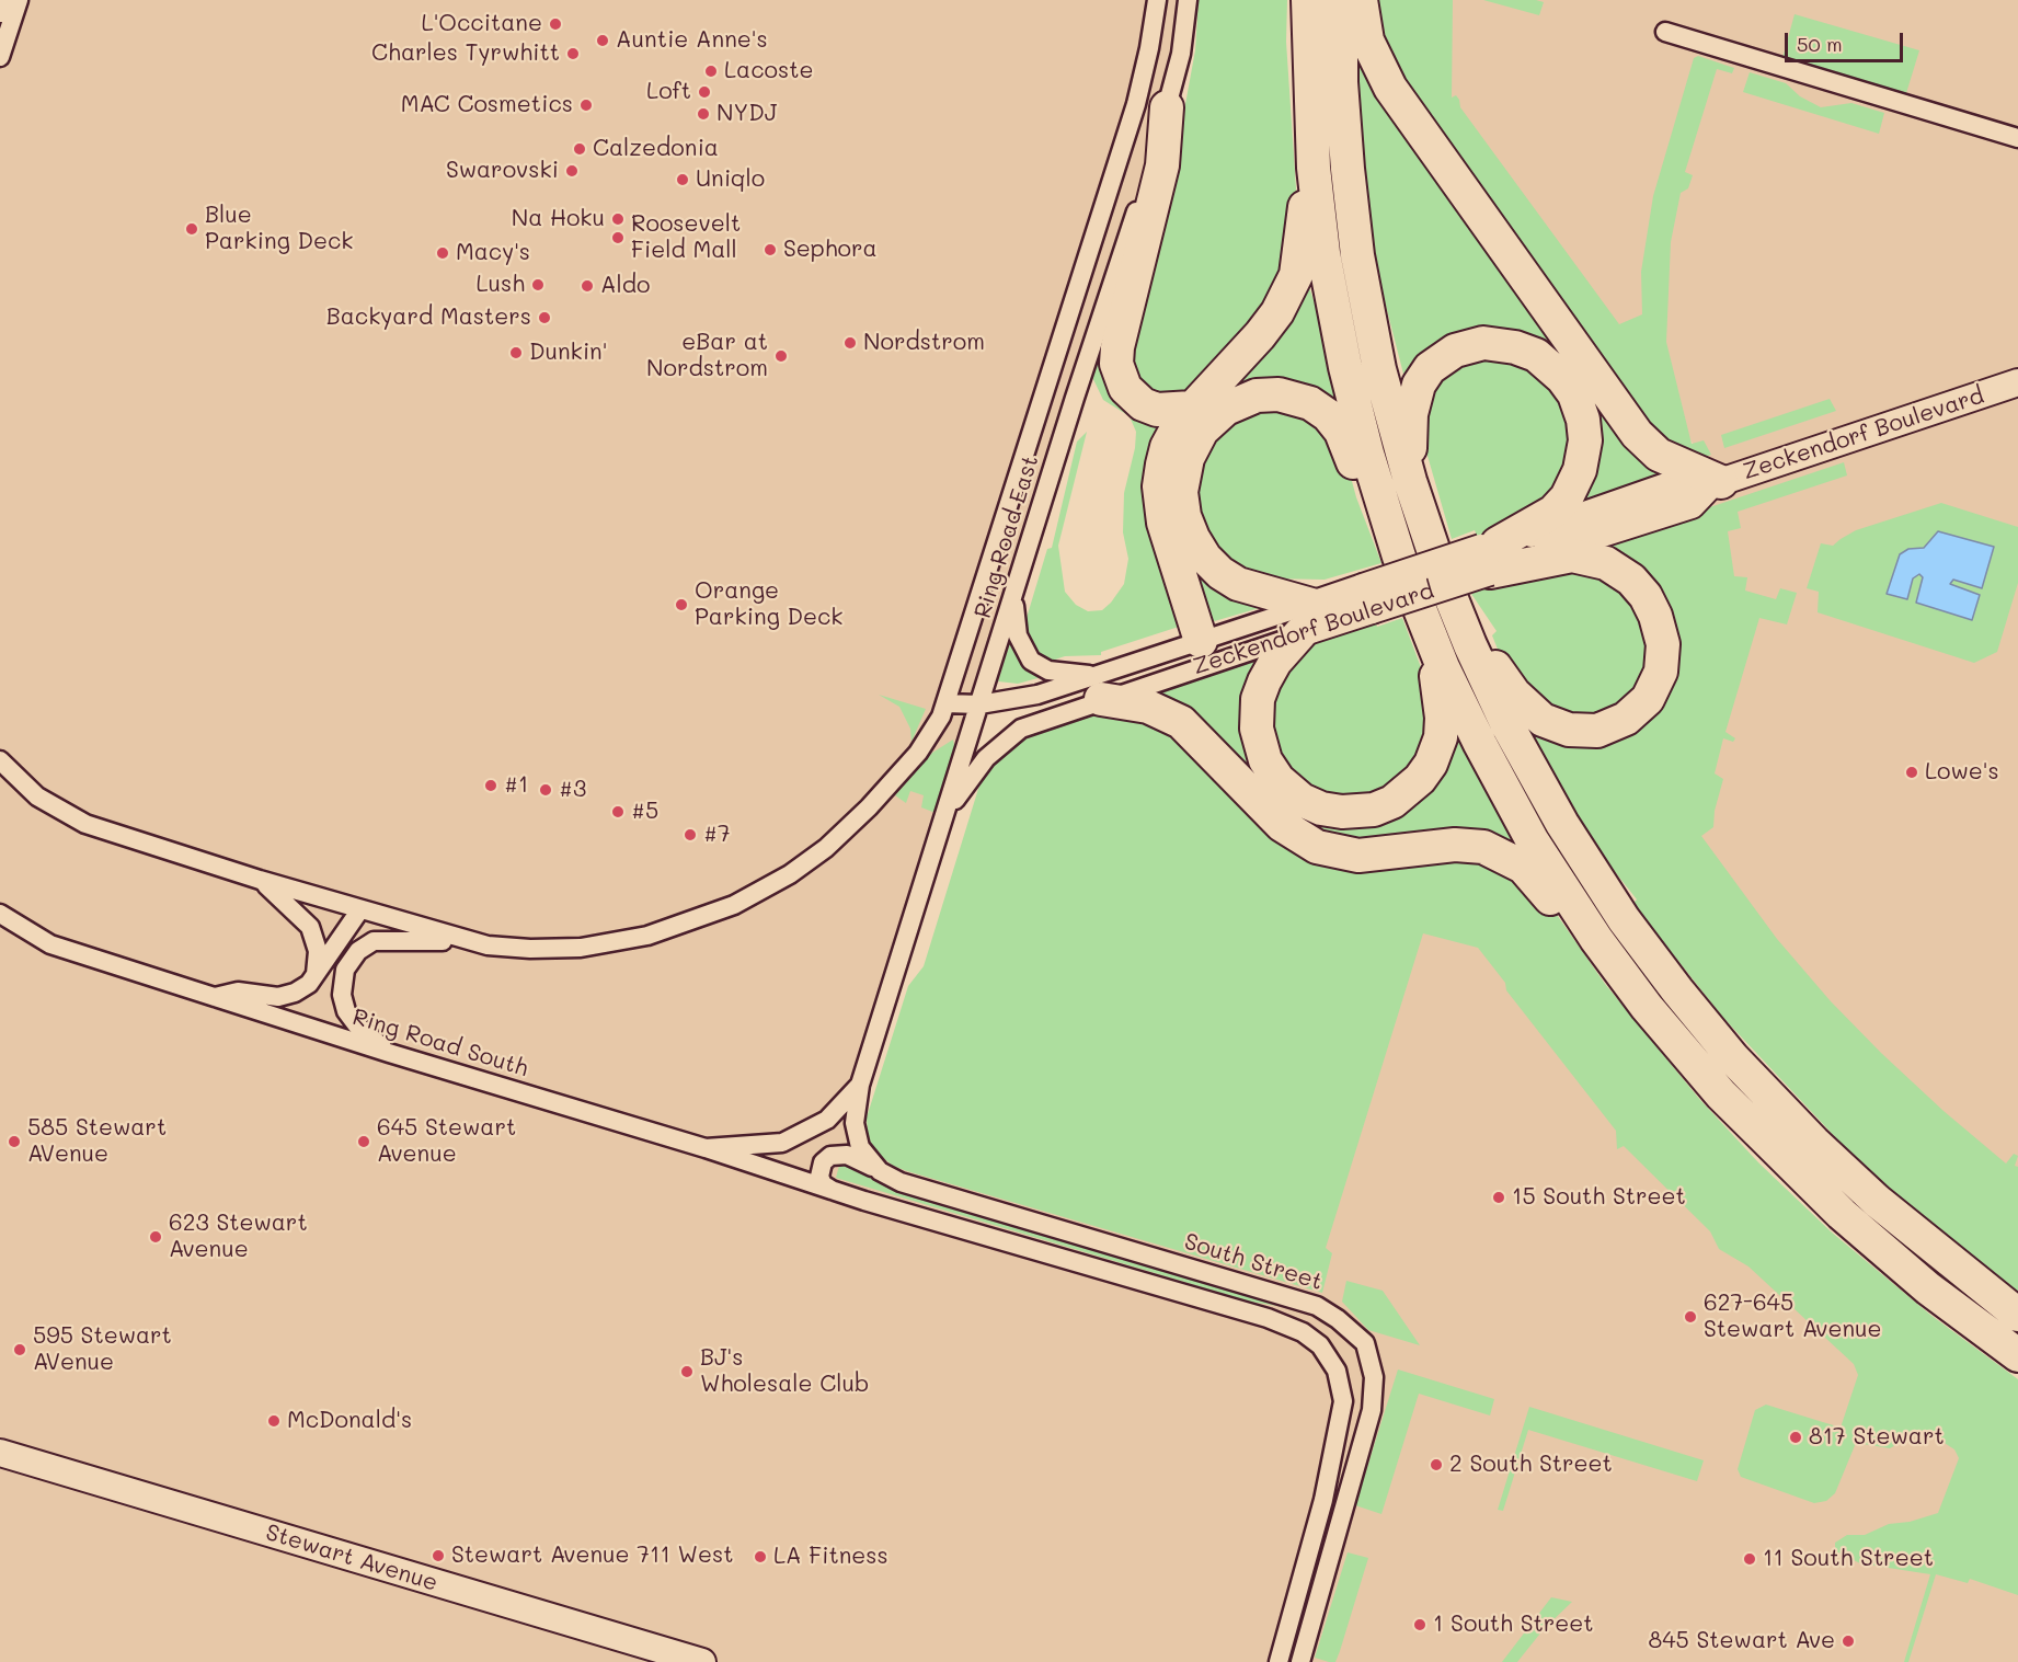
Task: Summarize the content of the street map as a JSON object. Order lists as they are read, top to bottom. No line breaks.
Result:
{"streets":{"main road":["Zeckendorf Boulevard","Stewart Avenue"],"street":["Ring Road East","Ring Road South","South Street"]},"crossings":[["Zeckendorf Boulevard","Ring Road East"],["Ring Road East","Ring Road South"],["Ring Road East","South Street"],["Ring Road South","South Street"]],"places":["L'Occitane","Auntie Anne's","Charles Tyrwhitt","Lacoste","Loft","MAC Cosmetics","NYDJ","Calzedonia","Swarovski","Uniqlo","Na Hoku","Blue Parking Deck","Roosevelt Field Mall","Sephora","Macy's","Lush","Aldo","Backyard Masters","Nordstrom","Dunkin'","eBar at Nordstrom","Orange Parking Deck","Lowe's","#1","#3","#5","#7","585 Stewart AVenue","645 Stewart Avenue","15 South Street","623 Stewart Avenue","627-645 Stewart Avenue","595 Stewart AVenue","BJ's Wholesale Club","McDonald's","817 Stewart","2 South Street","Stewart Avenue 711 West","LA Fitness","11 South Street","1 South Street","845 Stewart Ave"],"scale_bar":"50 m"}
